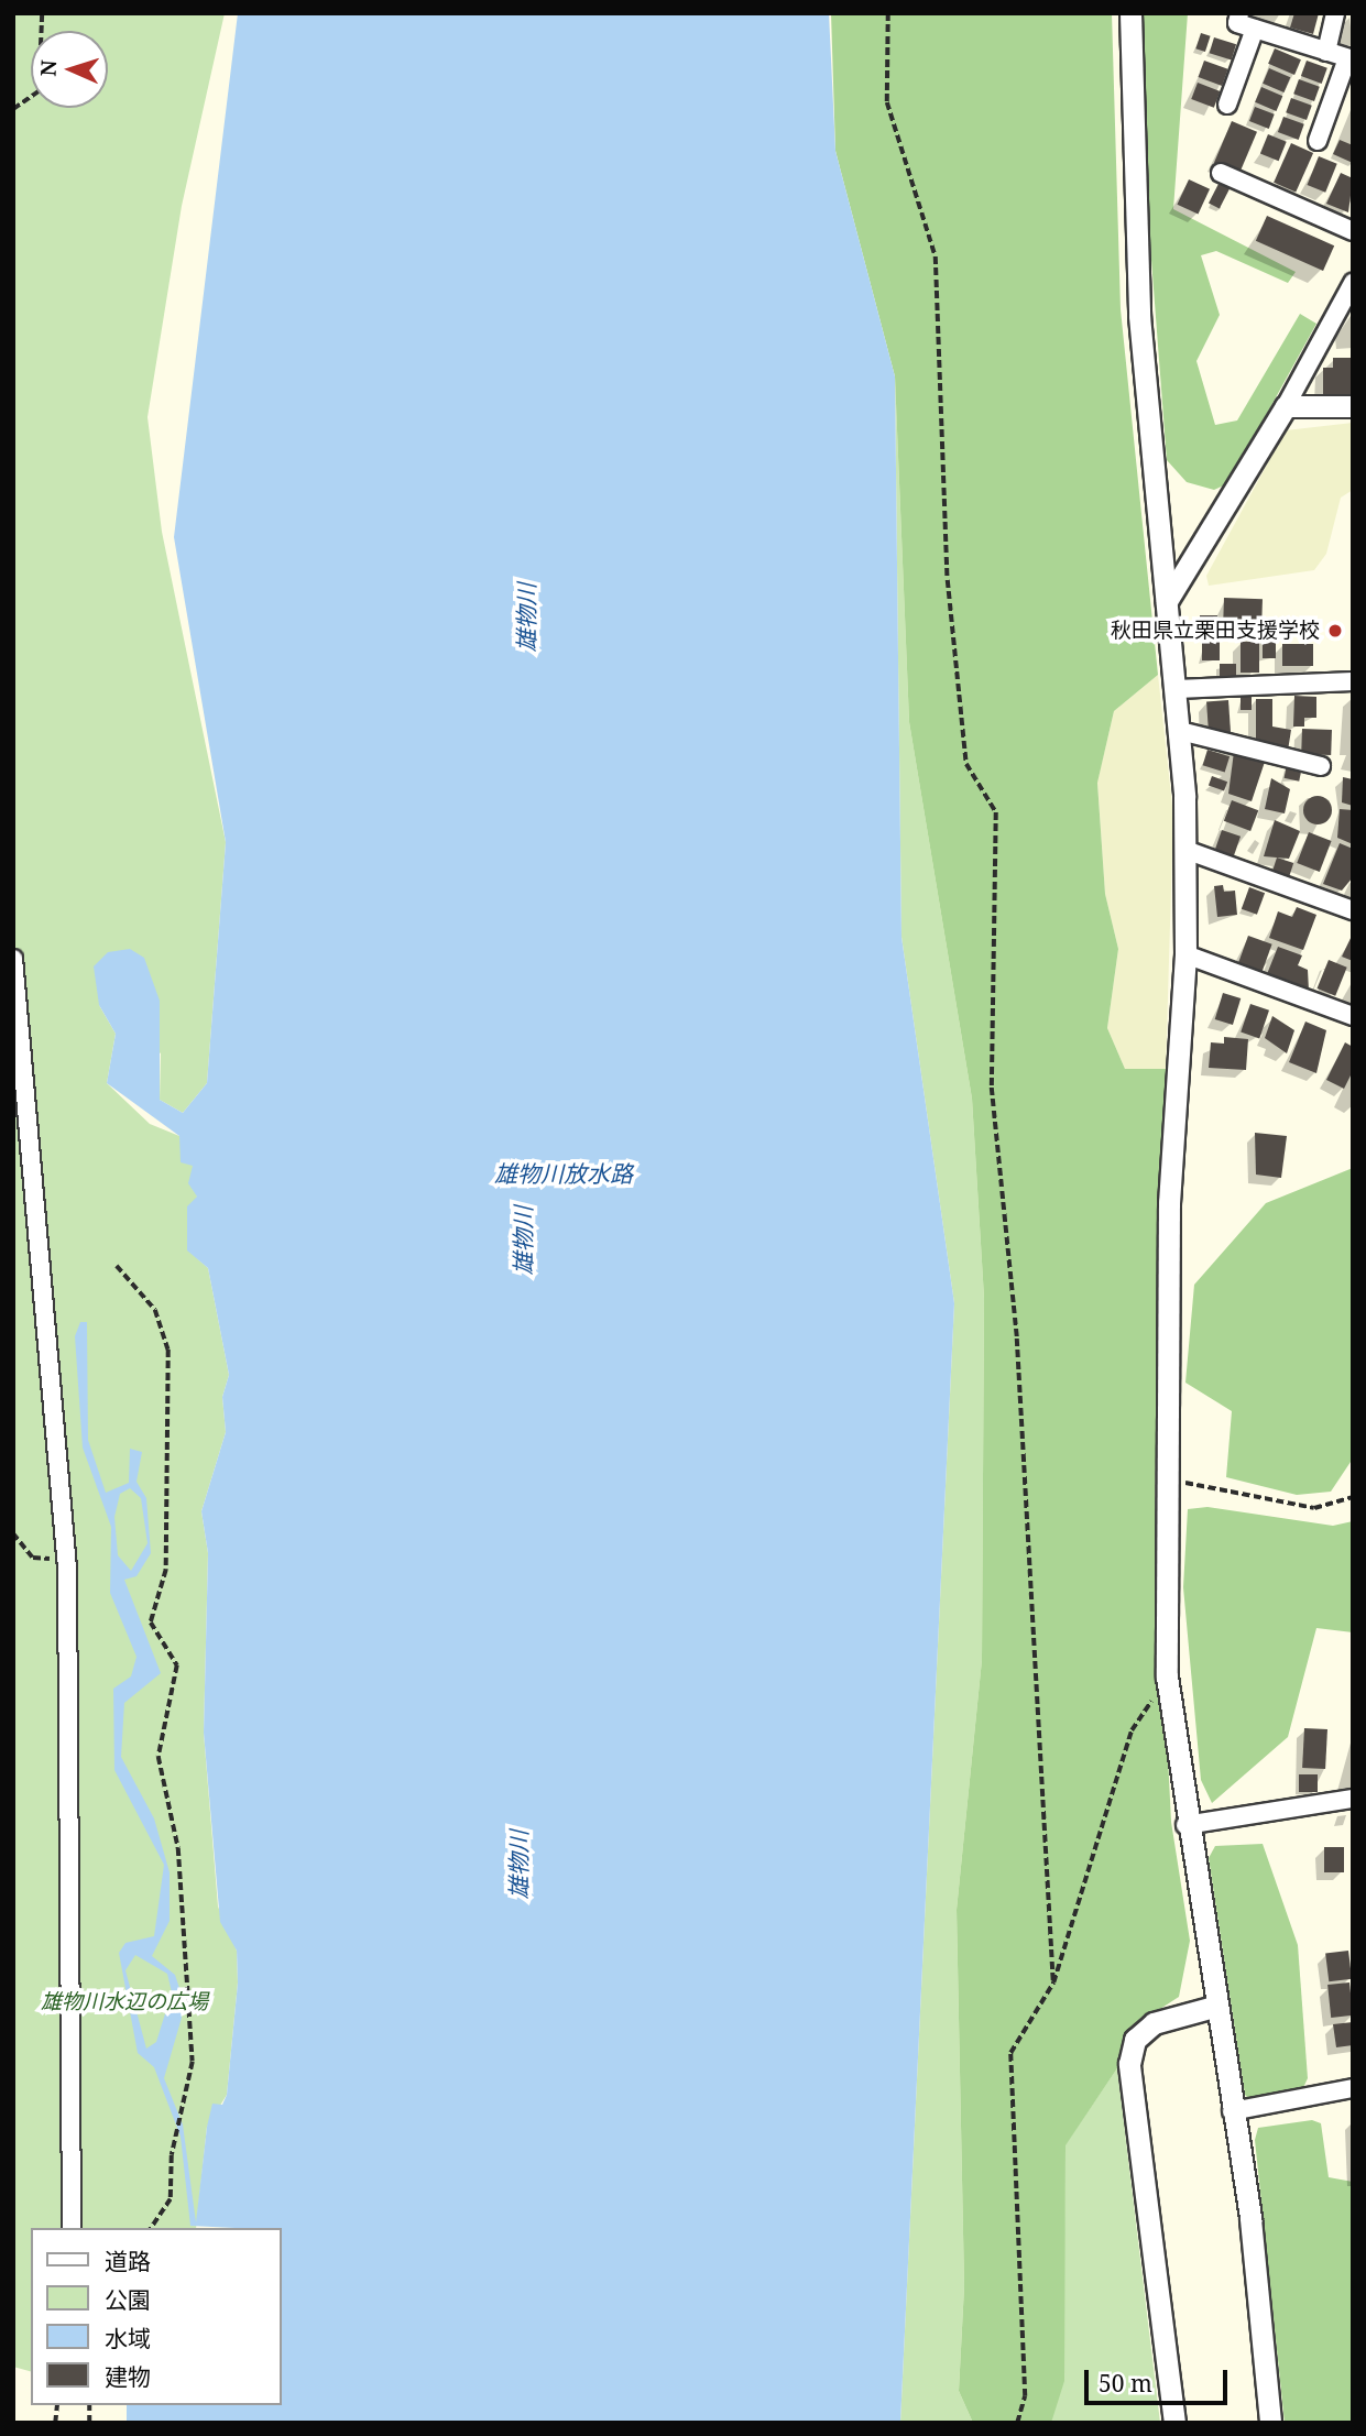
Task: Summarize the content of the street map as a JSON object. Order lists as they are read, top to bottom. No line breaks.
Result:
{"water":["雄物川","雄物川放水路"],"parks":["雄物川水辺の広場"],"places":["秋田県立栗田支援学校"],"legend":["道路","公園","水域","建物"],"scale_bar":"50 m","north":"left"}
